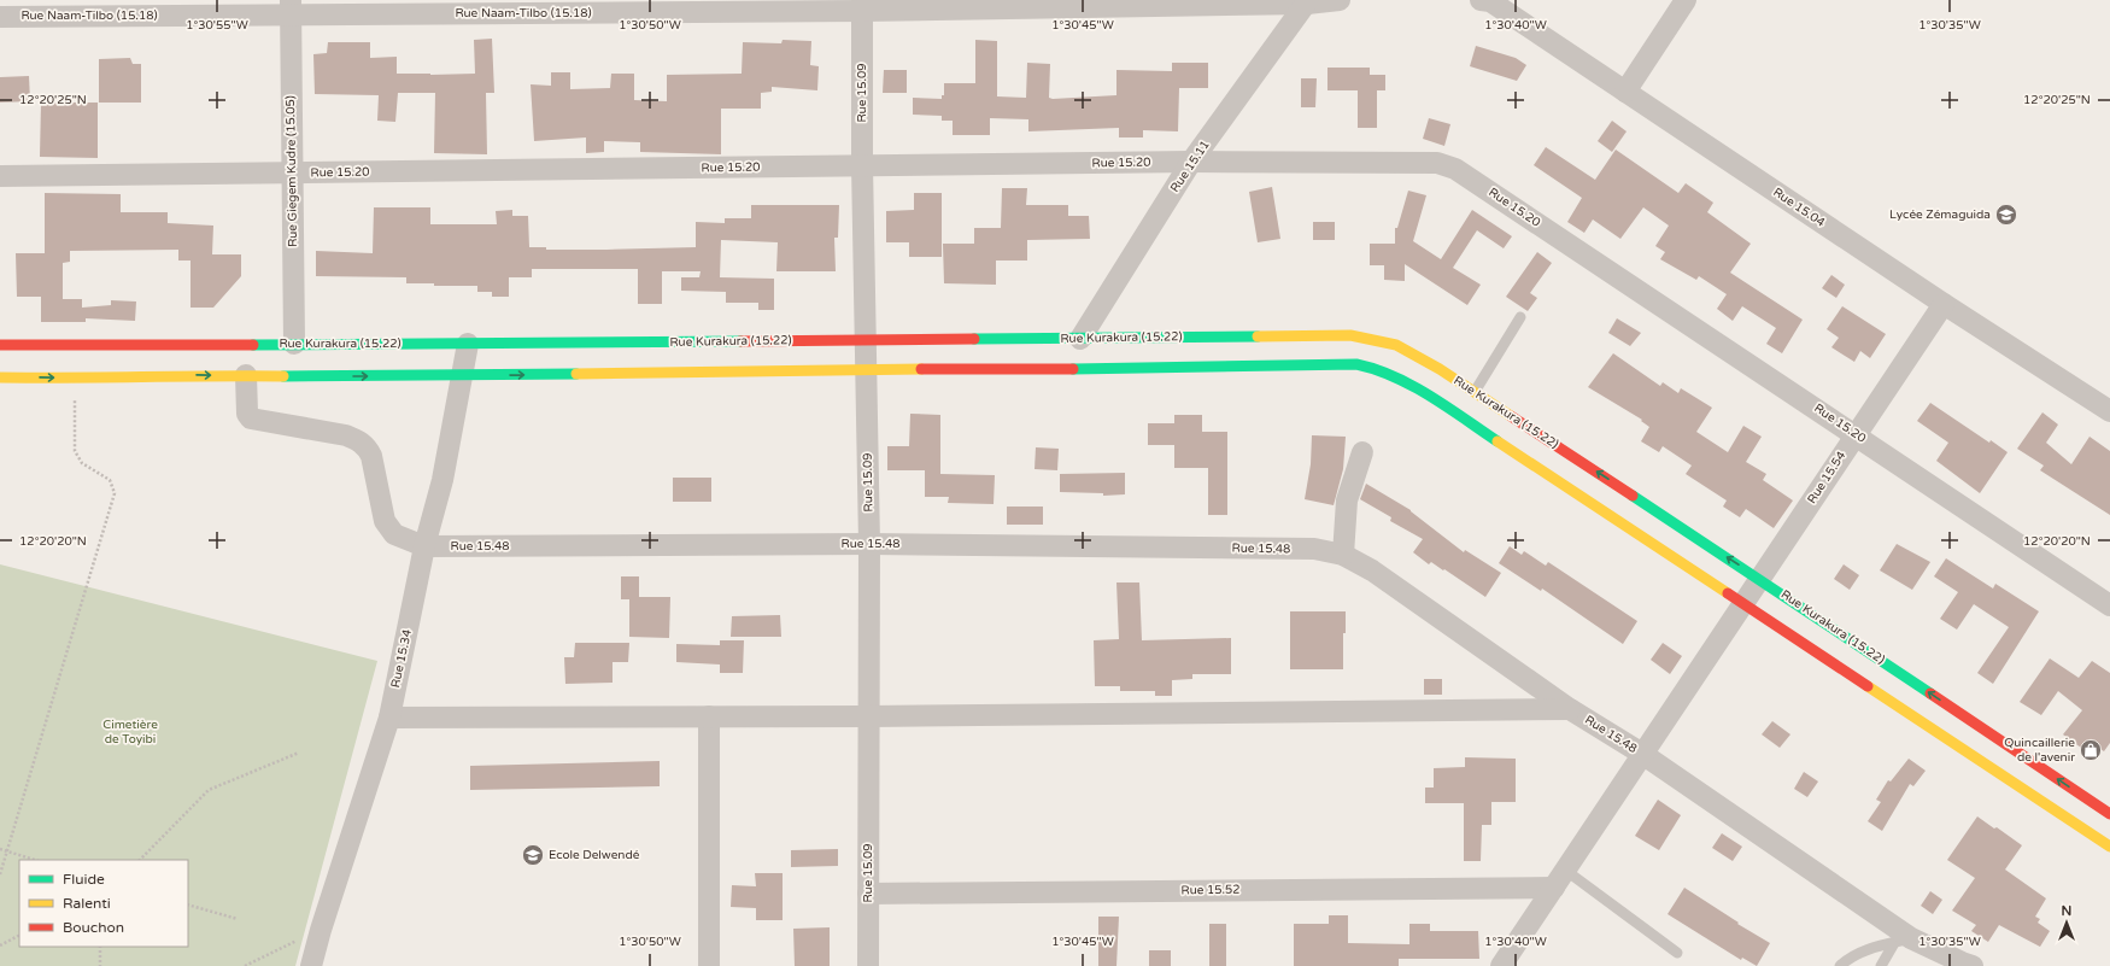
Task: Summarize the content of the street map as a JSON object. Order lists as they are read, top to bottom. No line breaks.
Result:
{"streets":{"main road":["Rue Kurakura (15.22)"],"street":["Rue Naam-Tilbo (15.18)","Rue 15.09","Rue 15.20","Rue 15.11","Rue Giegem Kudre (15.05)","Rue 15.04","Rue 15.54","Rue 15.48","Rue 15.34","Rue 15.52"]},"crossings":[["Rue Naam-Tilbo (15.18)","Rue 15.09"],["Rue Naam-Tilbo (15.18)","Rue 15.11"],["Rue Naam-Tilbo (15.18)","Rue Giegem Kudre (15.05)"],["Rue 15.09","Rue 15.20"],["Rue 15.09","Rue Kurakura (15.22)"],["Rue 15.09","Rue 15.48"],["Rue 15.09","Rue 15.52"],["Rue 15.20","Rue 15.11"],["Rue 15.20","Rue Giegem Kudre (15.05)"],["Rue 15.20","Rue 15.54"],["Rue 15.11","Rue Kurakura (15.22)"],["Rue Giegem Kudre (15.05)","Rue Kurakura (15.22)"],["Rue 15.04","Rue 15.54"],["Rue Kurakura (15.22)","Rue 15.54"],["Rue Kurakura (15.22)","Rue 15.34"],["Rue 15.54","Rue 15.48"],["Rue 15.54","Rue 15.52"],["Rue 15.48","Rue 15.34"]],"parks":["Cimetière de Toyibi"],"places":{"school or university":["Lycée Zémaguida","Ecole Delwendé"],"shop":["Quincaillerie de l'avenir"]},"legend":["Fluide","Ralenti","Bouchon"],"north":"top","coordinates":["1°30'55\"W","1°30'50\"W","1°30'45\"W","1°30'40\"W","1°30'35\"W","12°20'25\"N","12°20'20\"N"]}
